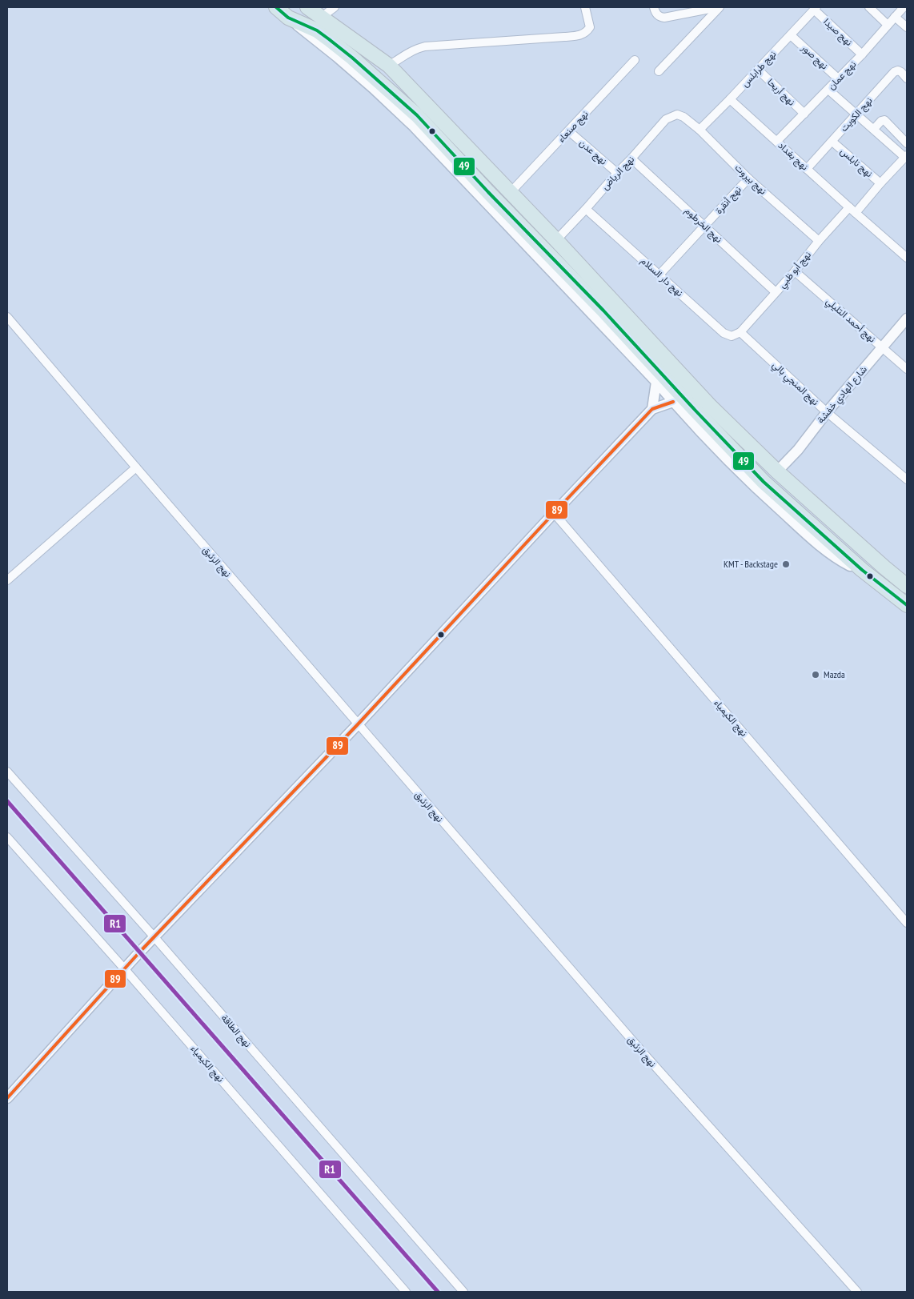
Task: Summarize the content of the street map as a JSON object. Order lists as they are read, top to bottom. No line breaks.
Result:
{"streets":{"street":["نهج صيدا","نهج صور","نهج طرابلس","نهج عمان","نهج أريحا","نهج الكويت","نهج صنعاء","نهج عدن","نهج بغداد","نهج نابلس","نهج الرياض","نهج بيروت","نهج أنقرة","نهج الخرطوم","نهج أبو ظبي","نهج دار السلام","نهج أحمد التليلي","نهج المنجي بالي","شارع الهادي خفشة","نهج الزئبق","نهج الكيمياء","نهج الطاقة"]},"crossings":[["نهج صيدا","نهج طرابلس"],["نهج صيدا","نهج عمان"],["نهج صور","نهج طرابلس"],["نهج صور","نهج عمان"],["نهج طرابلس","نهج أريحا"],["نهج طرابلس","نهج بغداد"],["نهج طرابلس","نهج بيروت"],["نهج عمان","نهج أريحا"],["نهج عمان","نهج بغداد"],["نهج الكويت","نهج بغداد"],["نهج الكويت","نهج نابلس"],["نهج صنعاء","نهج عدن"],["نهج عدن","نهج الرياض"],["نهج بغداد","نهج أبو ظبي"],["نهج نابلس","نهج أبو ظبي"],["نهج الرياض","نهج بيروت"],["نهج الرياض","نهج الخرطوم"],["نهج الرياض","نهج دار السلام"],["نهج بيروت","نهج أنقرة"],["نهج بيروت","نهج أبو ظبي"],["نهج أنقرة","نهج الخرطوم"],["نهج أنقرة","نهج دار السلام"],["نهج الخرطوم","نهج أبو ظبي"],["نهج أبو ظبي","نهج دار السلام"],["نهج أبو ظبي","نهج أحمد التليلي"],["نهج أبو ظبي","نهج المنجي بالي"],["نهج دار السلام","نهج المنجي بالي"],["نهج أحمد التليلي","شارع الهادي خفشة"],["نهج المنجي بالي","شارع الهادي خفشة"]],"places":["KMT - Backstage","Mazda"],"lines":["transit line 49","transit line 89","transit line R1"]}
